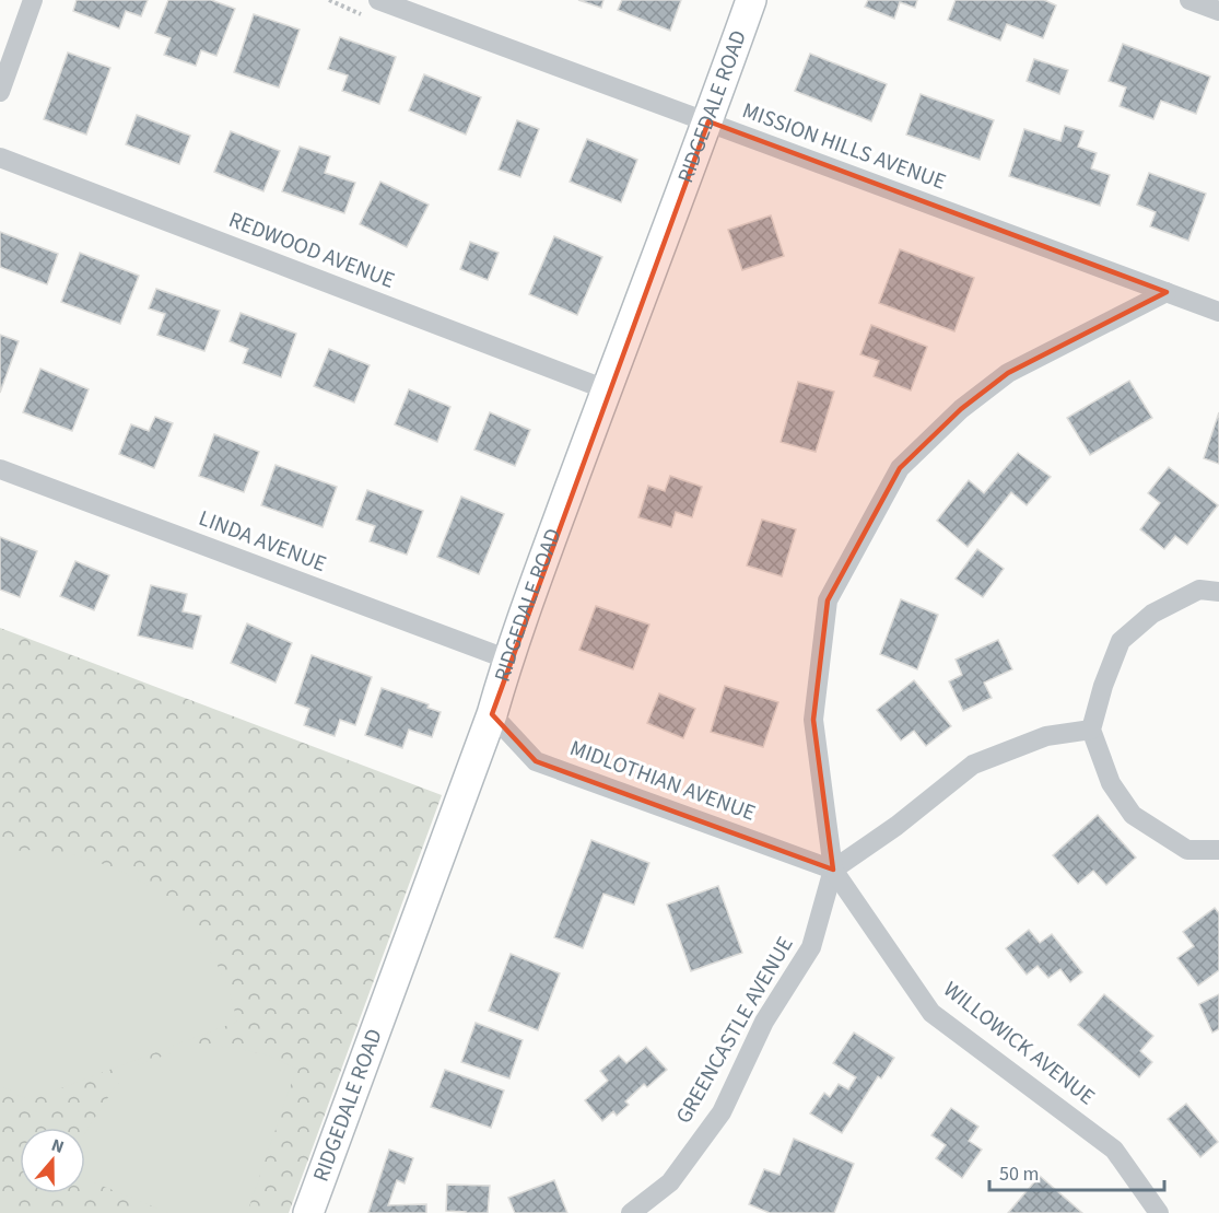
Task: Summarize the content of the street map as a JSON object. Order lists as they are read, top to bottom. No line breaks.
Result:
{"streets":{"street":["RIDGEDALE ROAD","MISSION HILLS AVENUE","REDWOOD AVENUE","LINDA AVENUE","MIDLOTHIAN AVENUE","GREENCASTLE AVENUE","WILLOWICK AVENUE"]},"crossings":[["RIDGEDALE ROAD","MISSION HILLS AVENUE"],["RIDGEDALE ROAD","REDWOOD AVENUE"],["RIDGEDALE ROAD","LINDA AVENUE"],["RIDGEDALE ROAD","MIDLOTHIAN AVENUE"],["MISSION HILLS AVENUE","WILLOWICK AVENUE"],["MIDLOTHIAN AVENUE","GREENCASTLE AVENUE"],["MIDLOTHIAN AVENUE","WILLOWICK AVENUE"],["GREENCASTLE AVENUE","WILLOWICK AVENUE"]],"scale_bar":"50 m","north":"top"}
